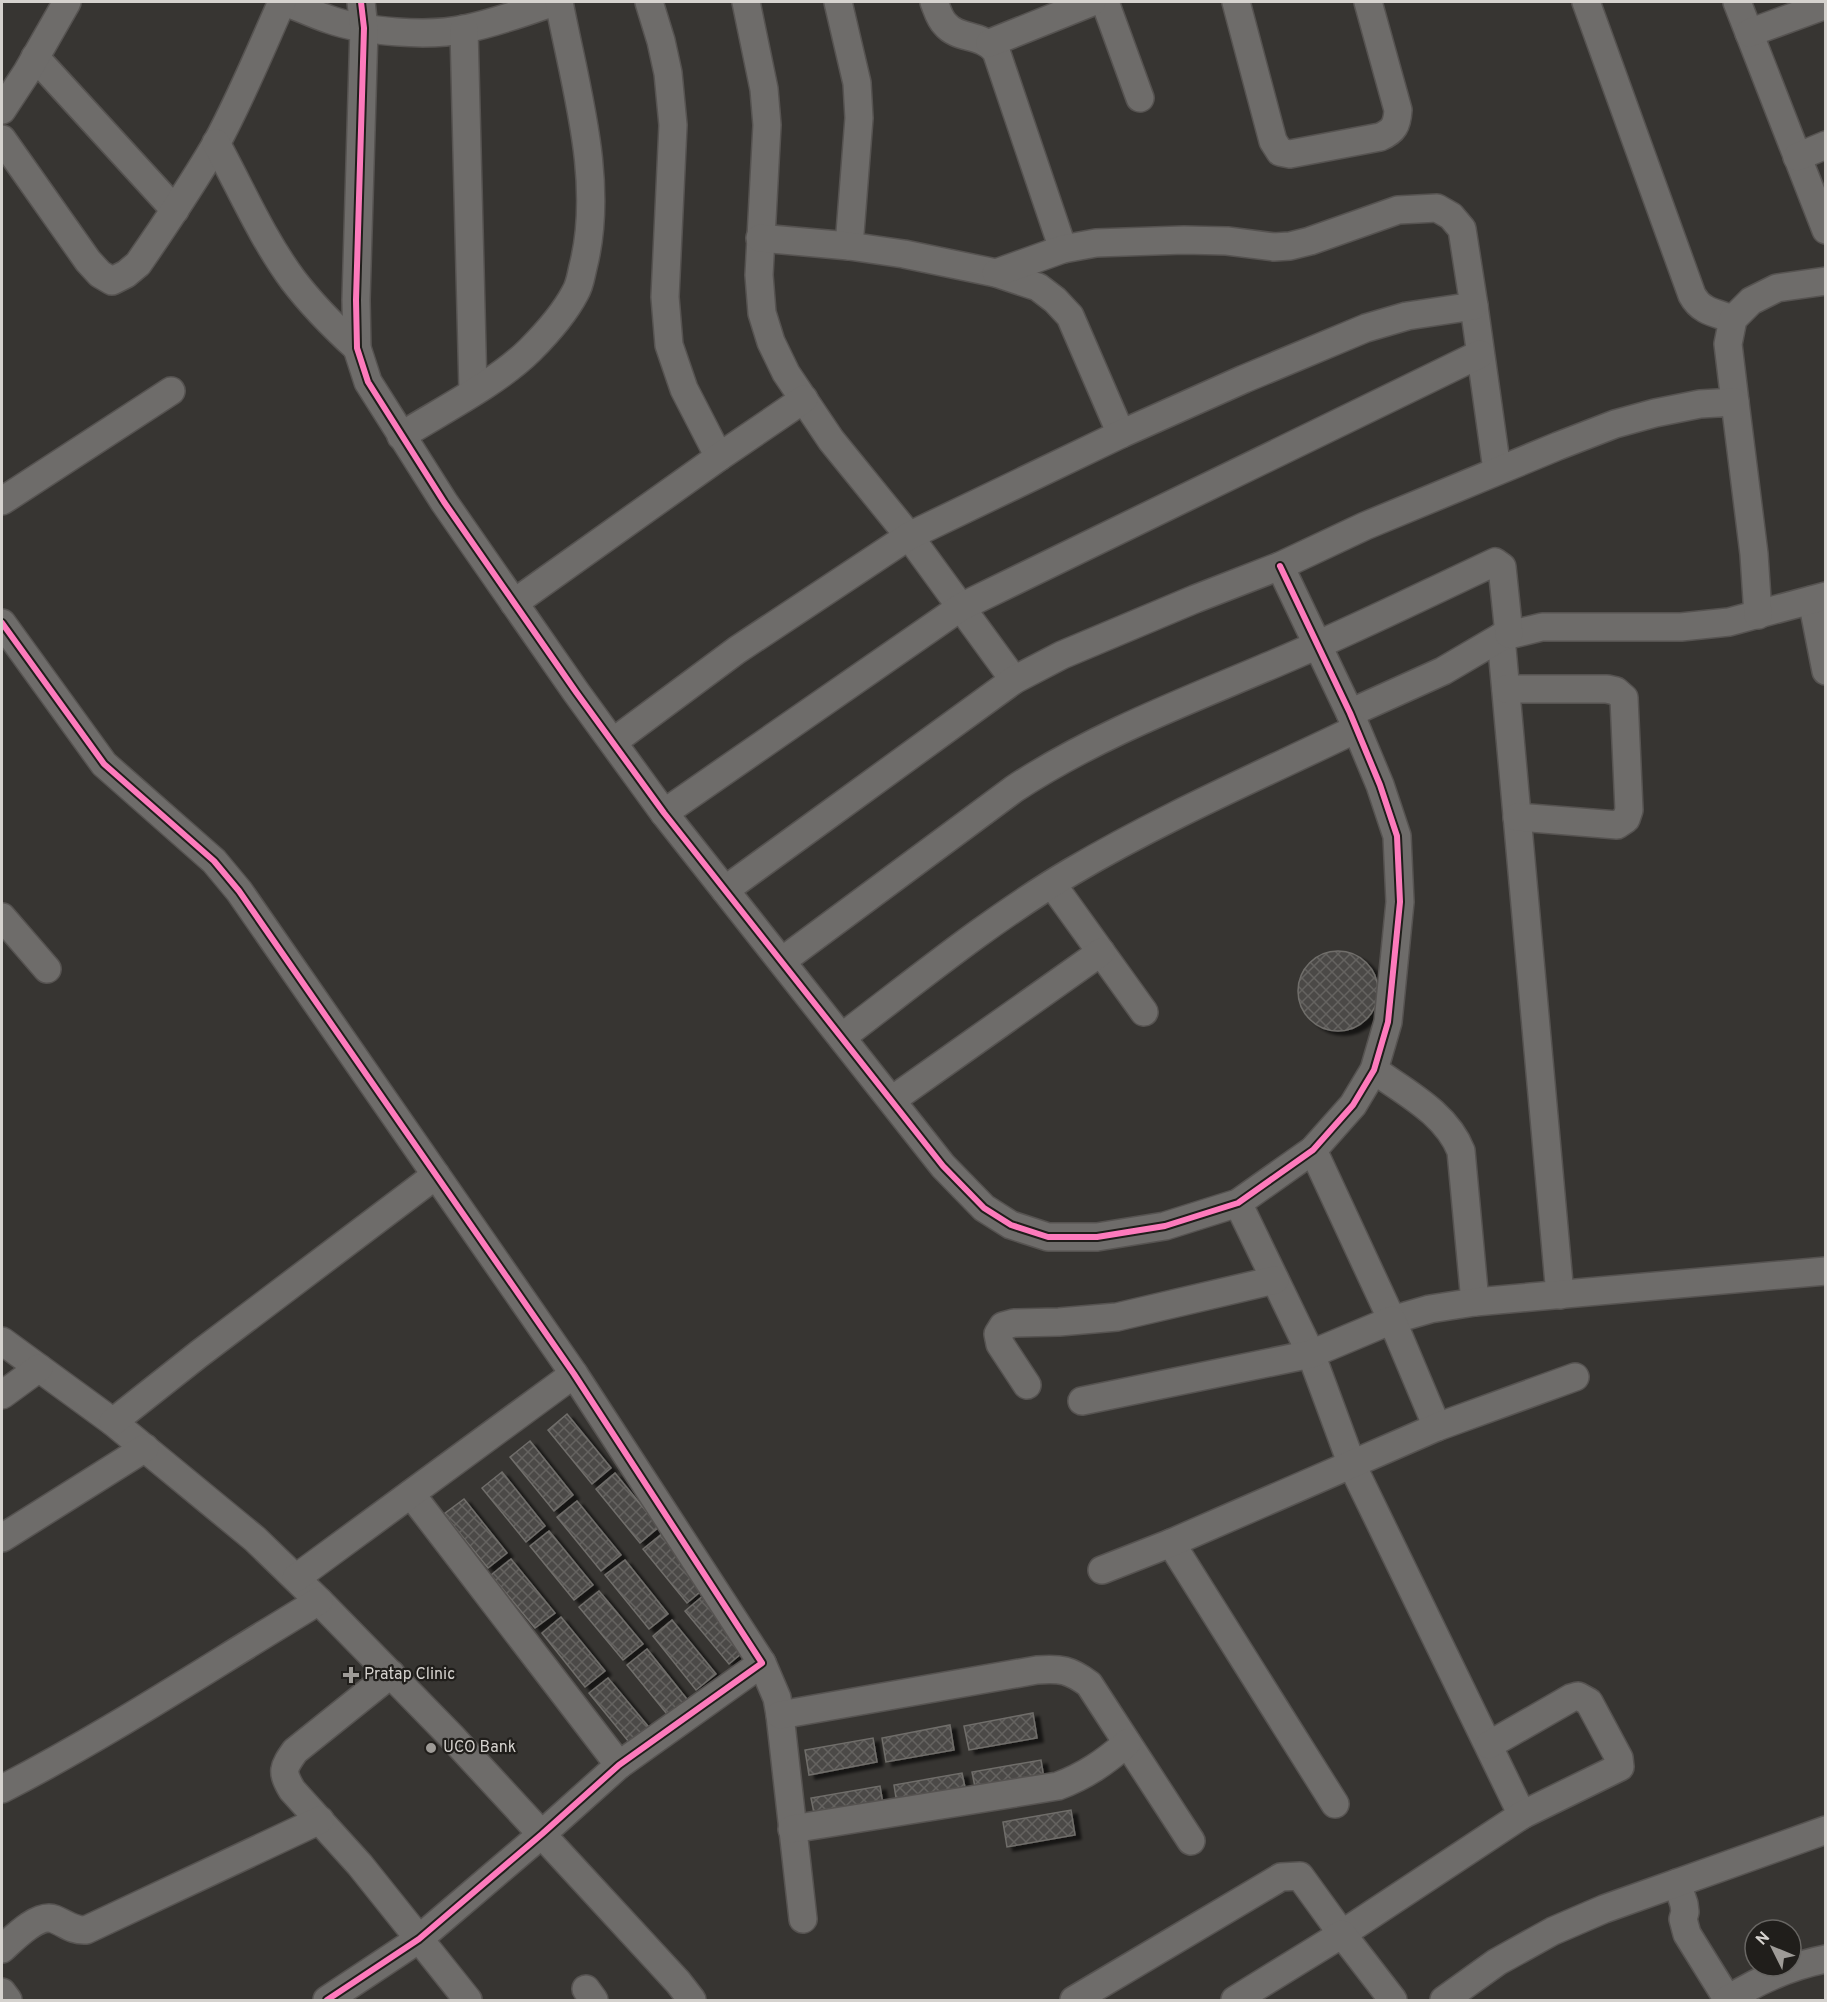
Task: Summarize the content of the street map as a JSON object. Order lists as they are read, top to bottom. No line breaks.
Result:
{"places":{"health":["Pratap Clinic"],"other":["UCO Bank"]},"north":"top left"}
